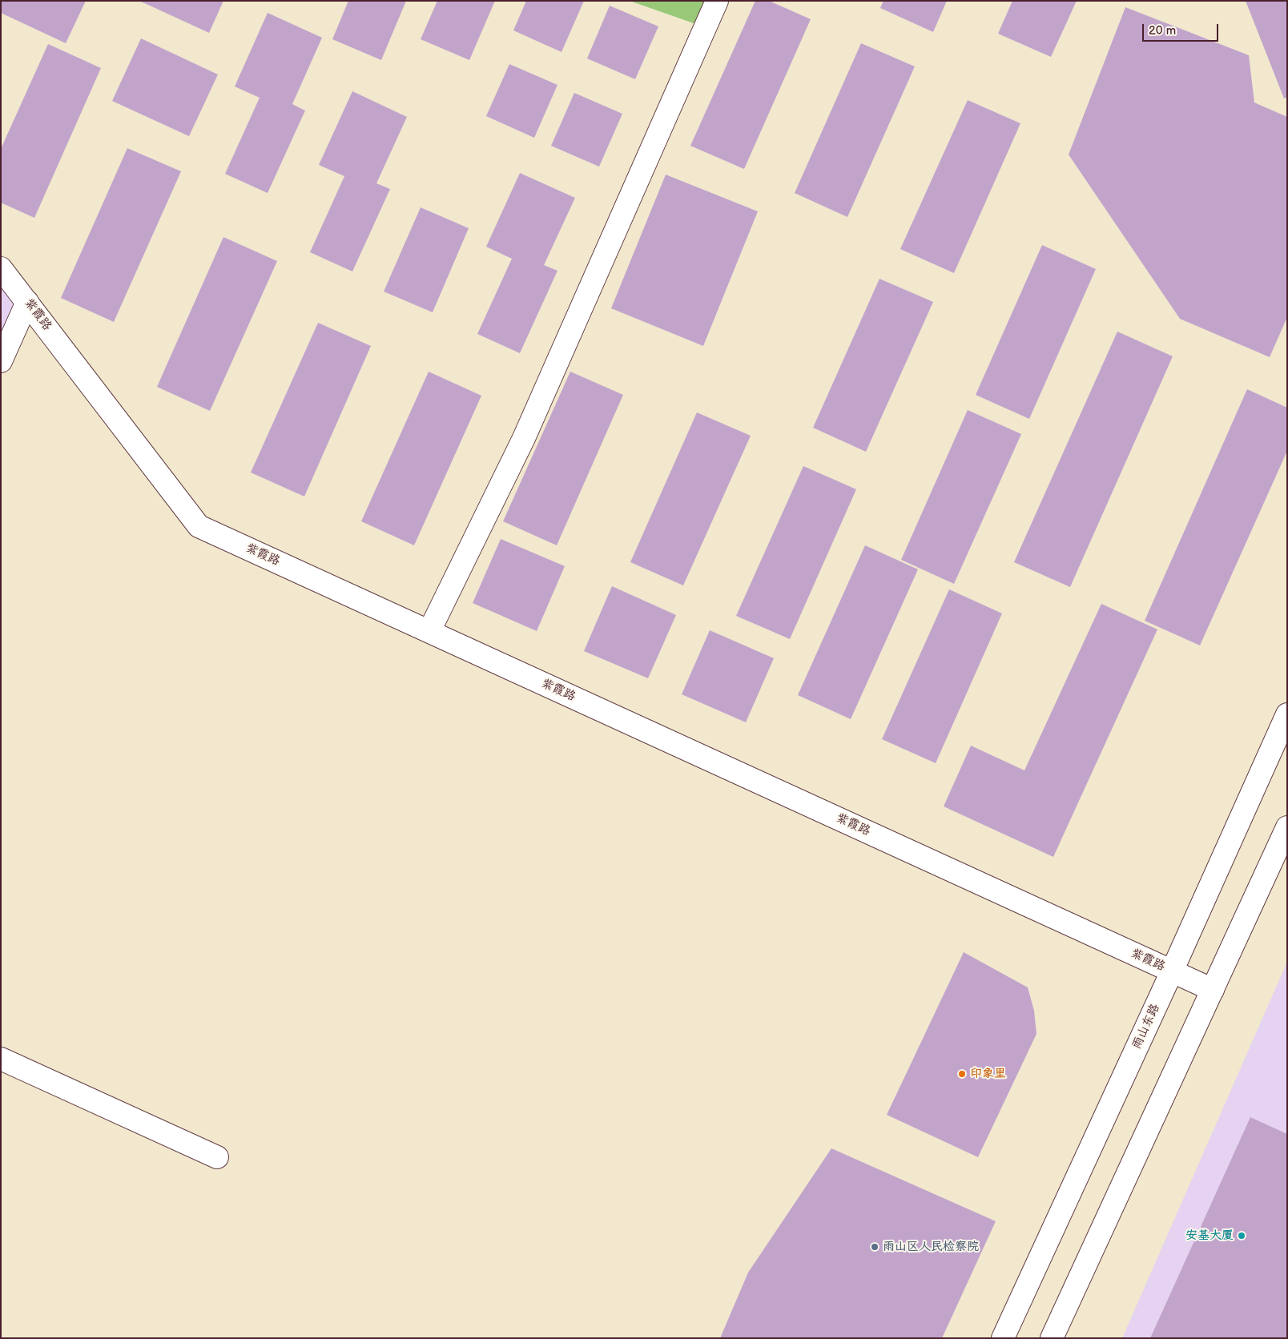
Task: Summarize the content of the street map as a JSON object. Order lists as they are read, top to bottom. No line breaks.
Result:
{"streets":{"street":["紫霞路","雨山东路"]},"crossings":[["紫霞路","雨山东路"]],"places":["印象里","安基大厦","雨山区人民检察院"],"scale_bar":"20 m"}
